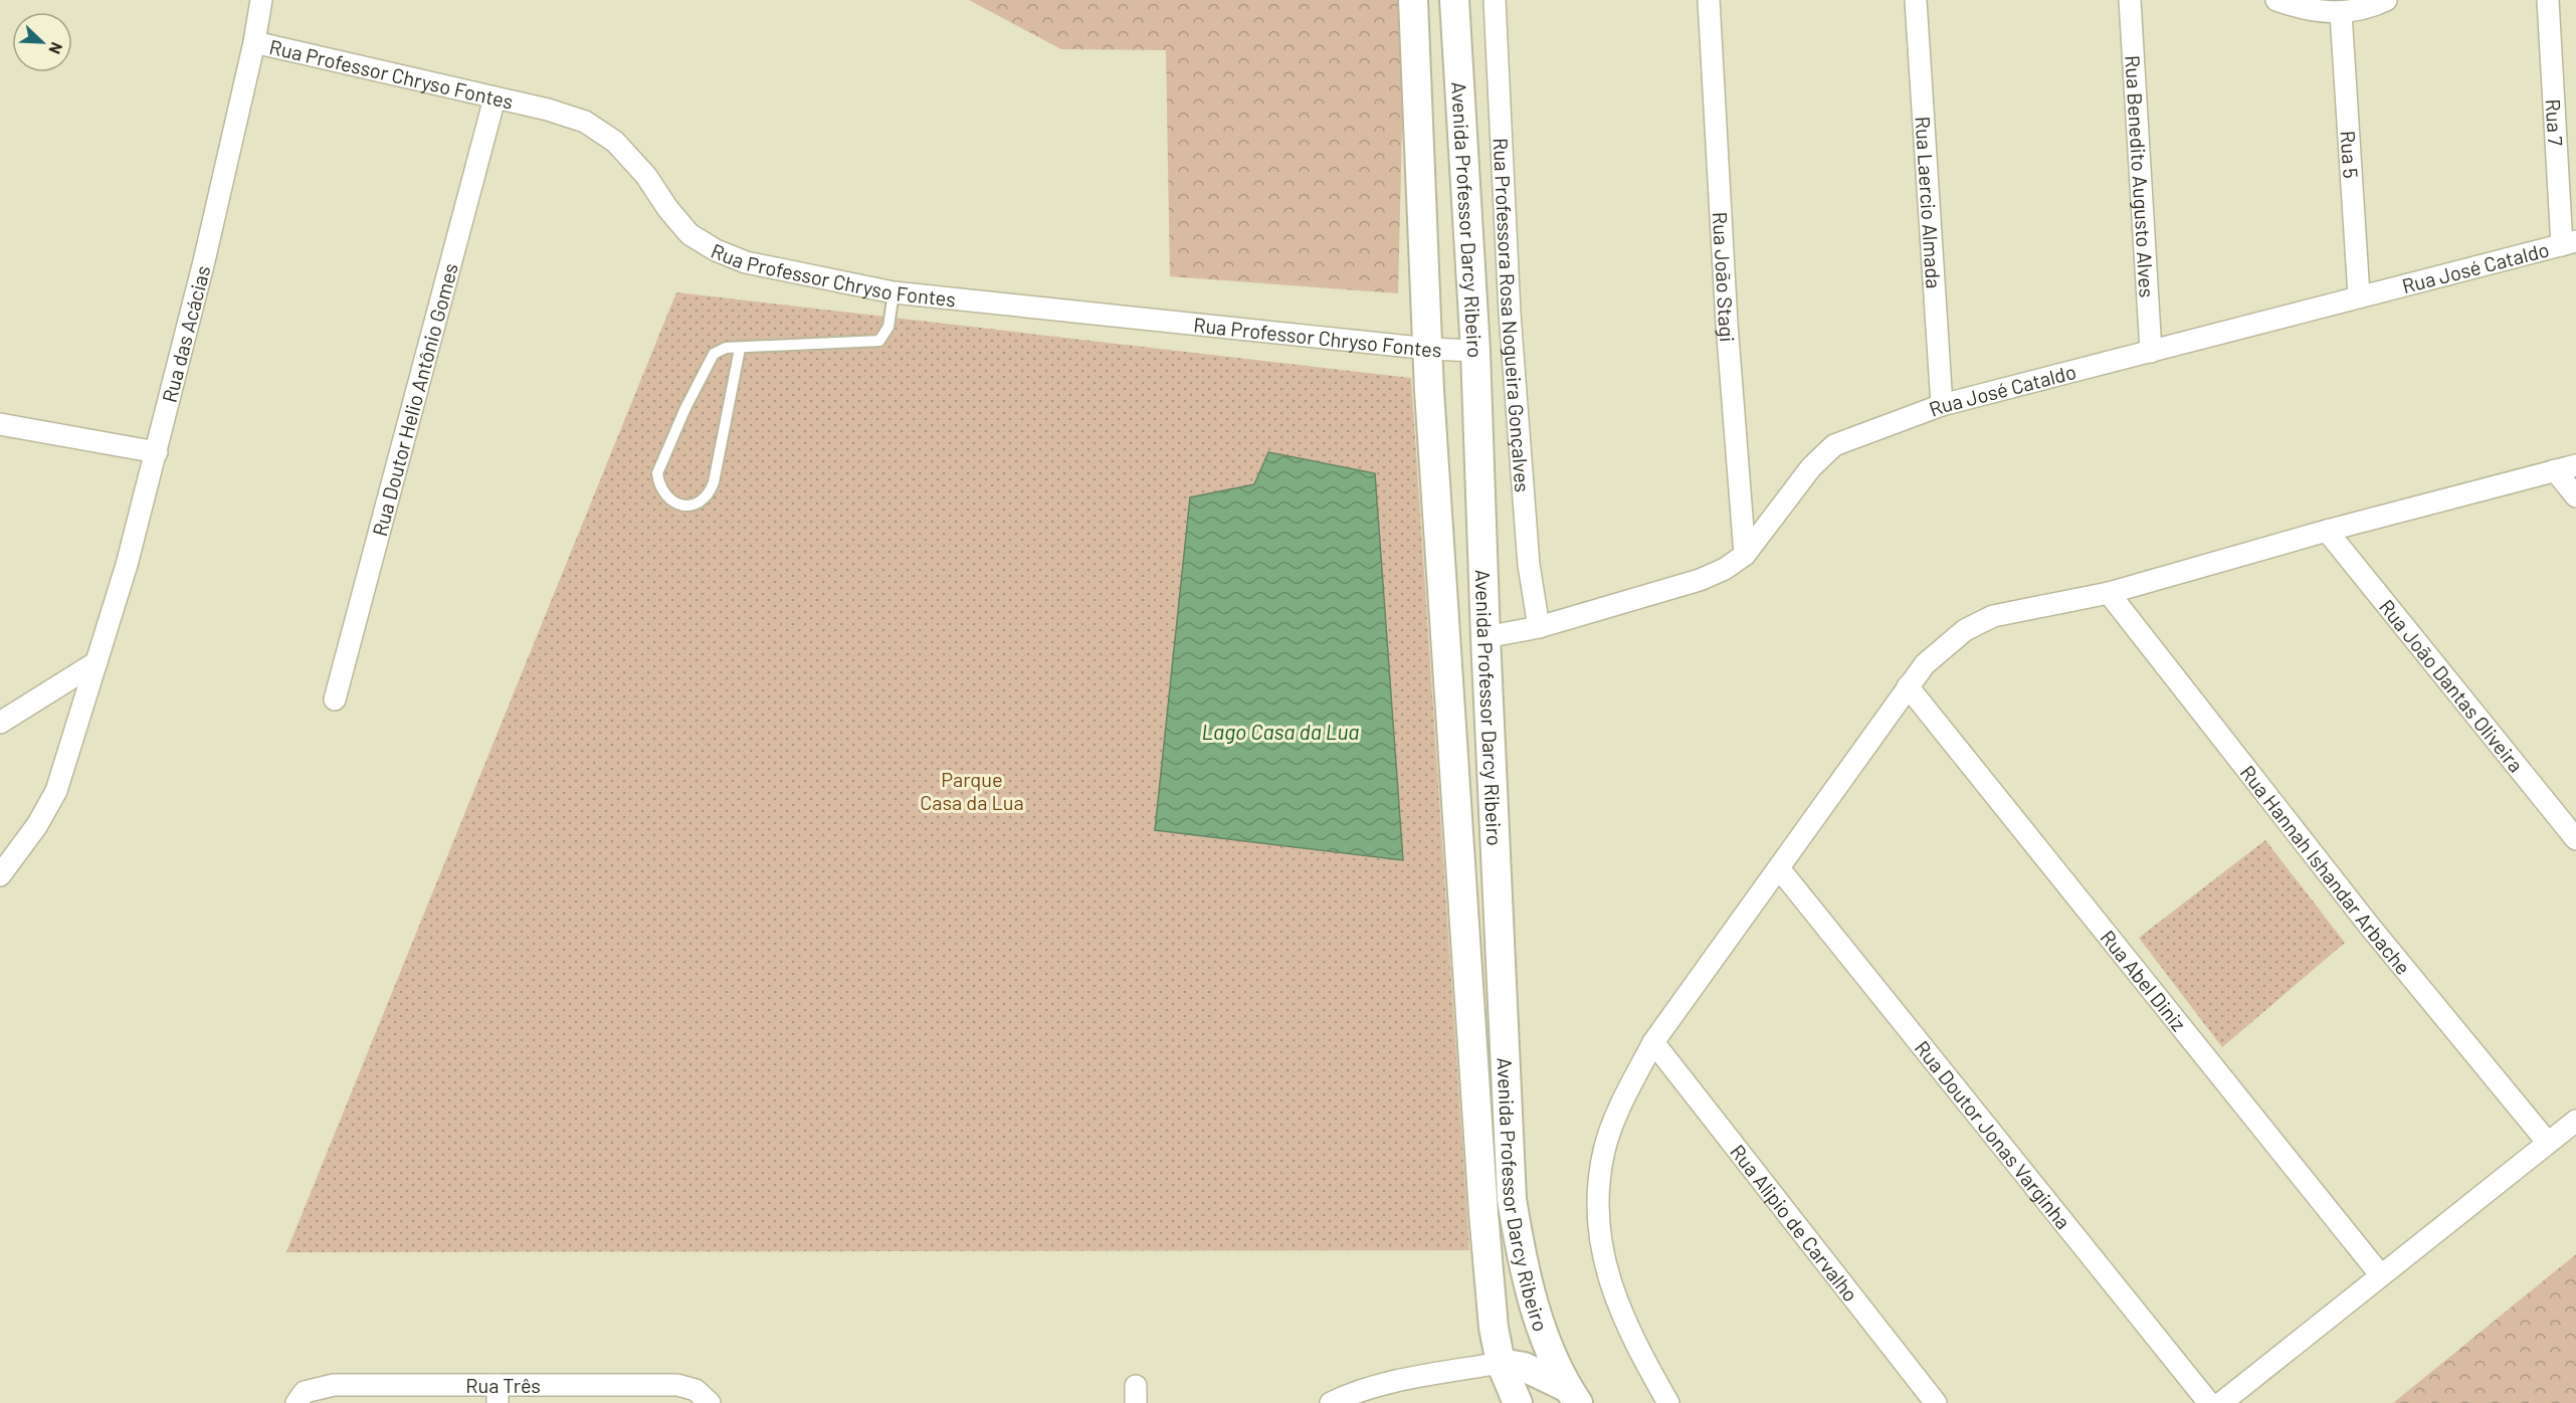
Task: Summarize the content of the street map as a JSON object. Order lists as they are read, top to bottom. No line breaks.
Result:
{"streets":{"main road":["Avenida Professor Darcy Ribeiro"],"street":["Rua Professor Chryso Fontes","Rua 7","Rua 5","Rua Benedito Augusto Alves","Rua Laercio Almada","Rua José Cataldo","Rua João Stagi","Rua Professora Rosa Nogueira Gonçalves","Rua das Acácias","Rua Doutor Helio Antônio Gomes","Rua João Dantas Oliveira","Rua Hannah Ishandar Arbache","Rua Abel Diniz","Rua Doutor Jonas Varginha","Rua Alipio de Carvalho","Rua Três"]},"crossings":[["Rua Professor Chryso Fontes","Avenida Professor Darcy Ribeiro"],["Rua Professor Chryso Fontes","Rua das Acácias"],["Rua Professor Chryso Fontes","Rua Doutor Helio Antônio Gomes"],["Rua 7","Rua José Cataldo"],["Rua 5","Rua José Cataldo"],["Rua Benedito Augusto Alves","Rua José Cataldo"],["Rua Laercio Almada","Rua José Cataldo"],["Avenida Professor Darcy Ribeiro","Rua José Cataldo"],["Rua José Cataldo","Rua João Stagi"],["Rua José Cataldo","Rua Professora Rosa Nogueira Gonçalves"]],"water":["Lago Casa da Lua"],"parks":["Parque Casa da Lua"],"north":"bottom right"}
